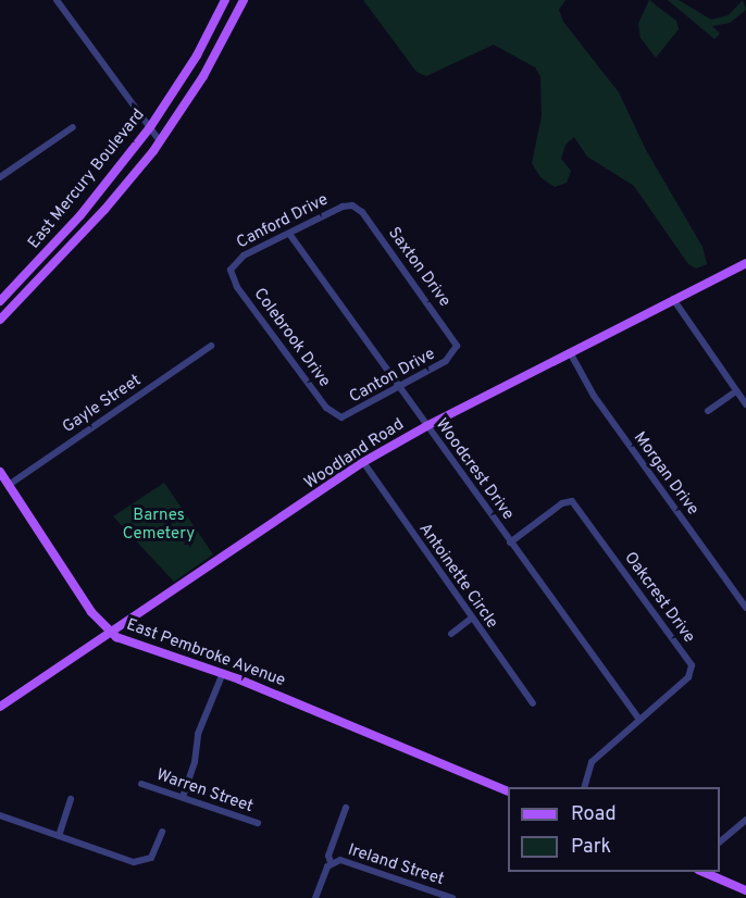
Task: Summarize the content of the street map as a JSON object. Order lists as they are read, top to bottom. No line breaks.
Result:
{"streets":{"main road":["East Mercury Boulevard","Woodland Road","East Pembroke Avenue"],"street":["Canford Drive","Saxton Drive","Colebrook Drive","Canton Drive","Gayle Street","Woodcrest Drive","Morgan Drive","Antoinette Circle","Oakcrest Drive","Warren Street","Ireland Street"]},"crossings":[["Canford Drive","Saxton Drive"],["Canford Drive","Colebrook Drive"],["Canford Drive","Woodcrest Drive"],["Saxton Drive","Canton Drive"],["Colebrook Drive","Canton Drive"],["Canton Drive","Woodcrest Drive"],["Gayle Street","East Pembroke Avenue"],["Woodland Road","Woodcrest Drive"],["Woodland Road","Morgan Drive"],["Woodland Road","Antoinette Circle"],["Woodland Road","East Pembroke Avenue"],["Woodcrest Drive","Oakcrest Drive"]],"parks":["Barnes Cemetery"],"legend":["Road","Park"]}
